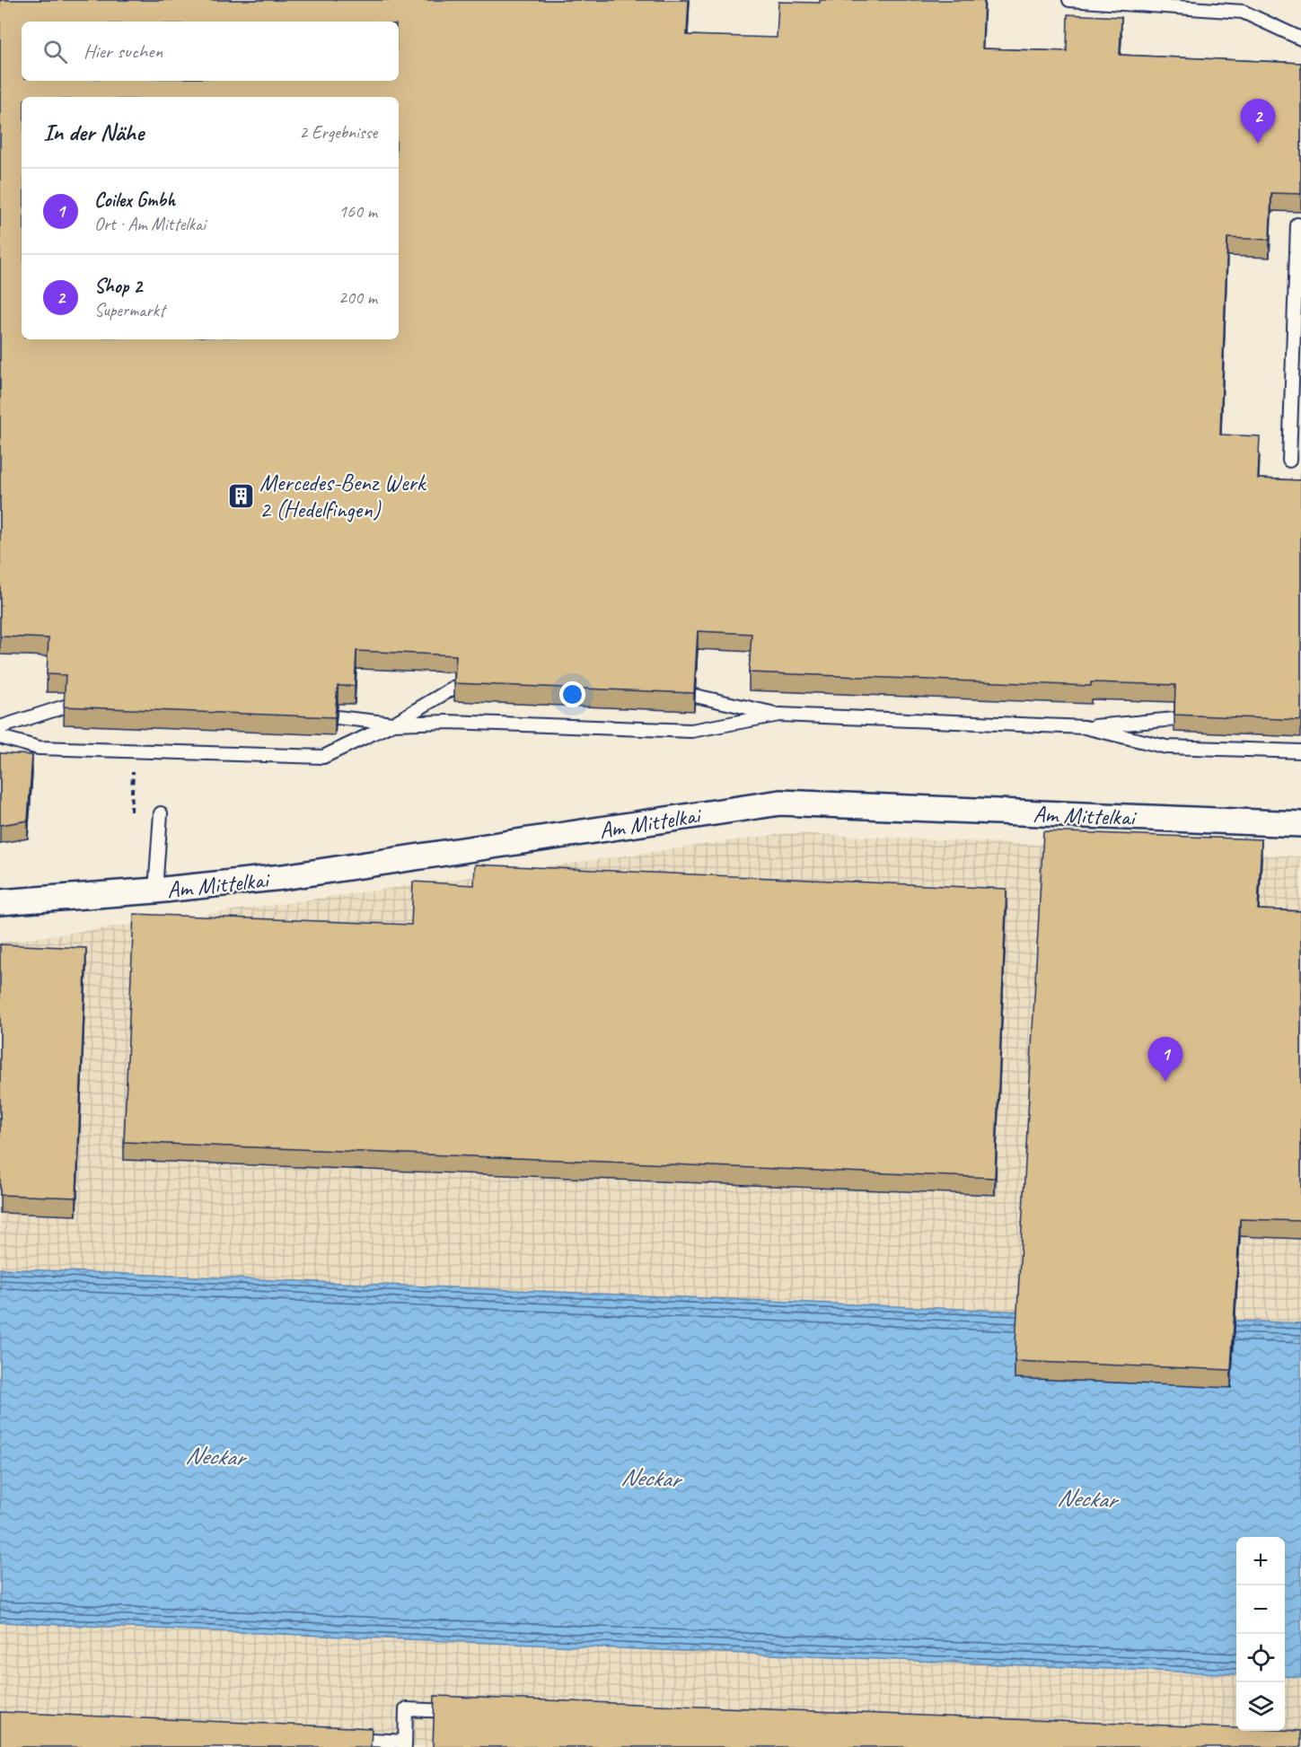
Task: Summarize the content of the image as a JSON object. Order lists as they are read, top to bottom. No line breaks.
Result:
{"streets":{"street":["Am Mittelkai"]},"water":["Neckar"],"places":{"building":["Mercedes-Benz Werk 2 (Hedelfingen)"]},"page":{"search":"Hier suchen","heading":["In der Nähe","2 Ergebnisse"],"pins":["2","1"],"list":[{"mark":"1","name":"Coilex Gmbh","note":"Ort · Am Mittelkai","value":"160 m"},{"mark":"2","name":"Shop 2","note":"Supermarkt","value":"200 m"}],"map_buttons":["+","−"]}}
